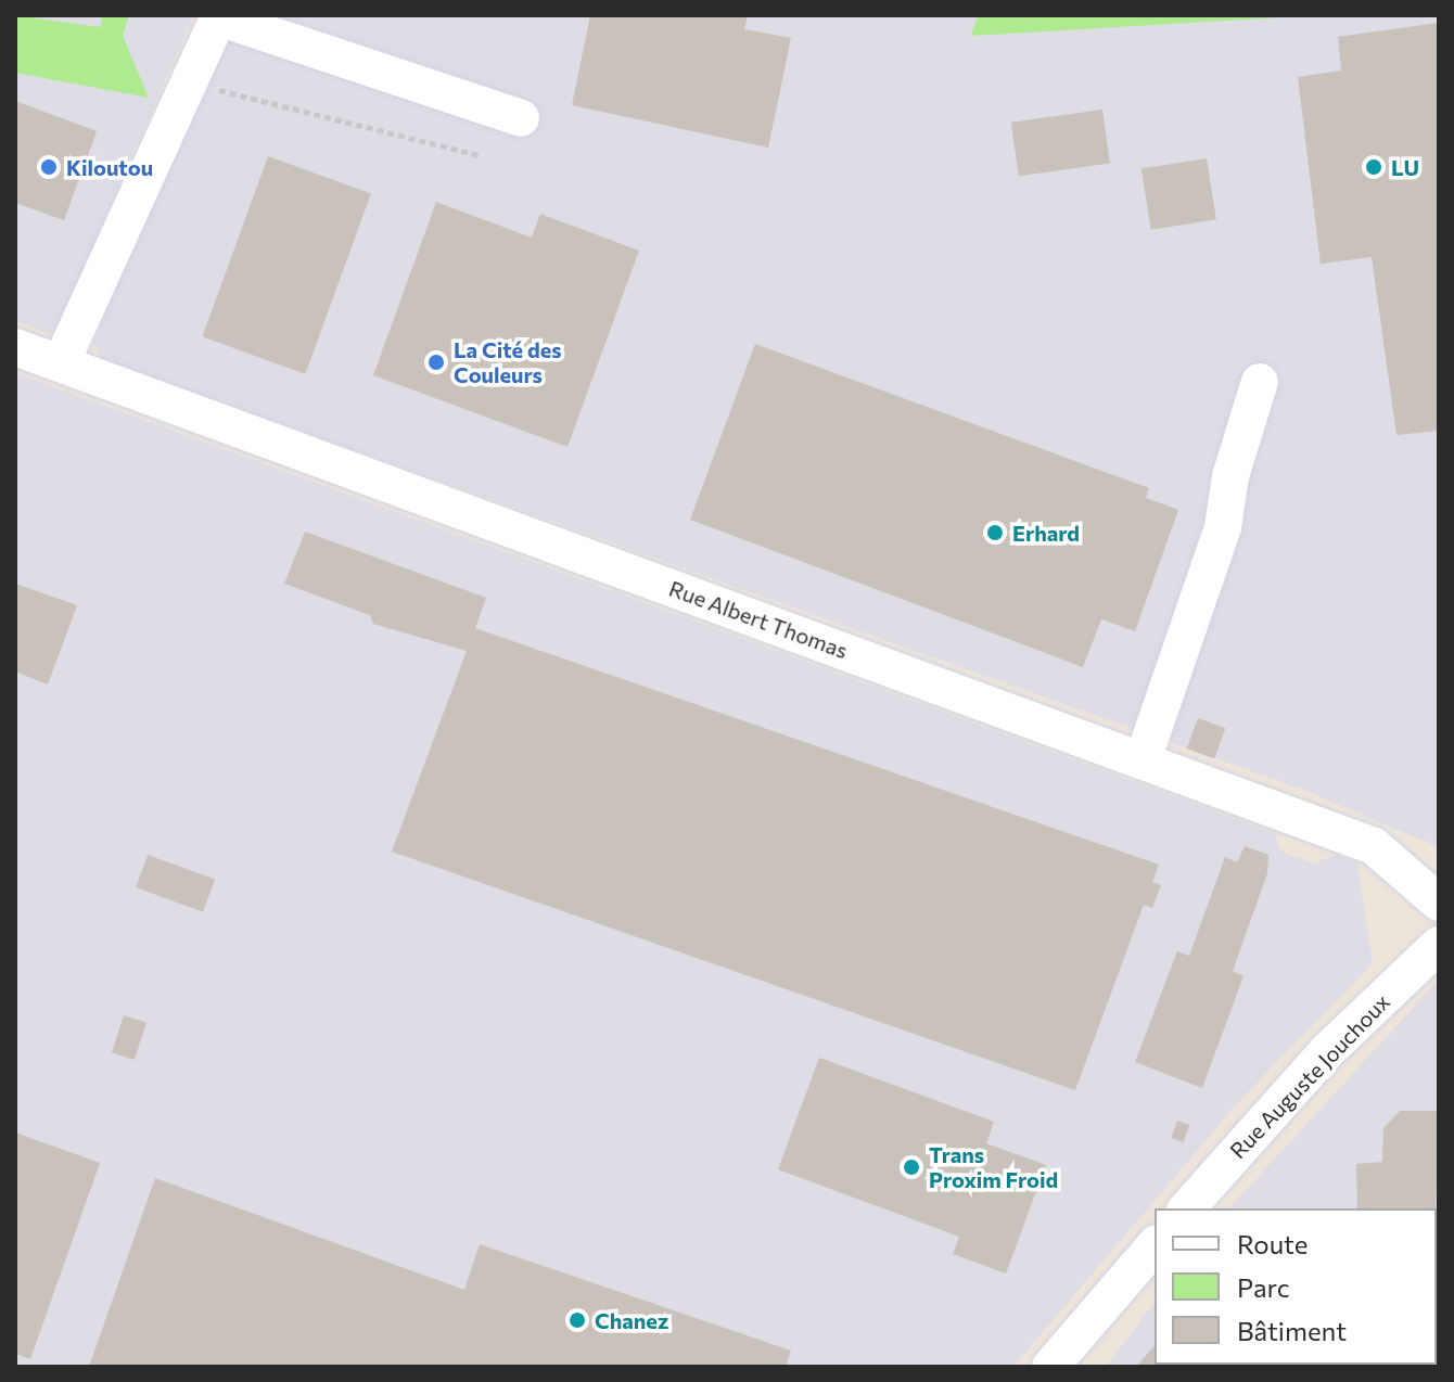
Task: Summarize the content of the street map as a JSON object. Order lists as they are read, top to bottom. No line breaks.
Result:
{"streets":{"street":["Rue Albert Thomas","Rue Auguste Jouchoux"]},"places":["Kiloutou","LU","La Cité des Couleurs","Erhard","Trans Proxim Froid","Chanez"],"legend":["Route","Parc","Bâtiment"]}
